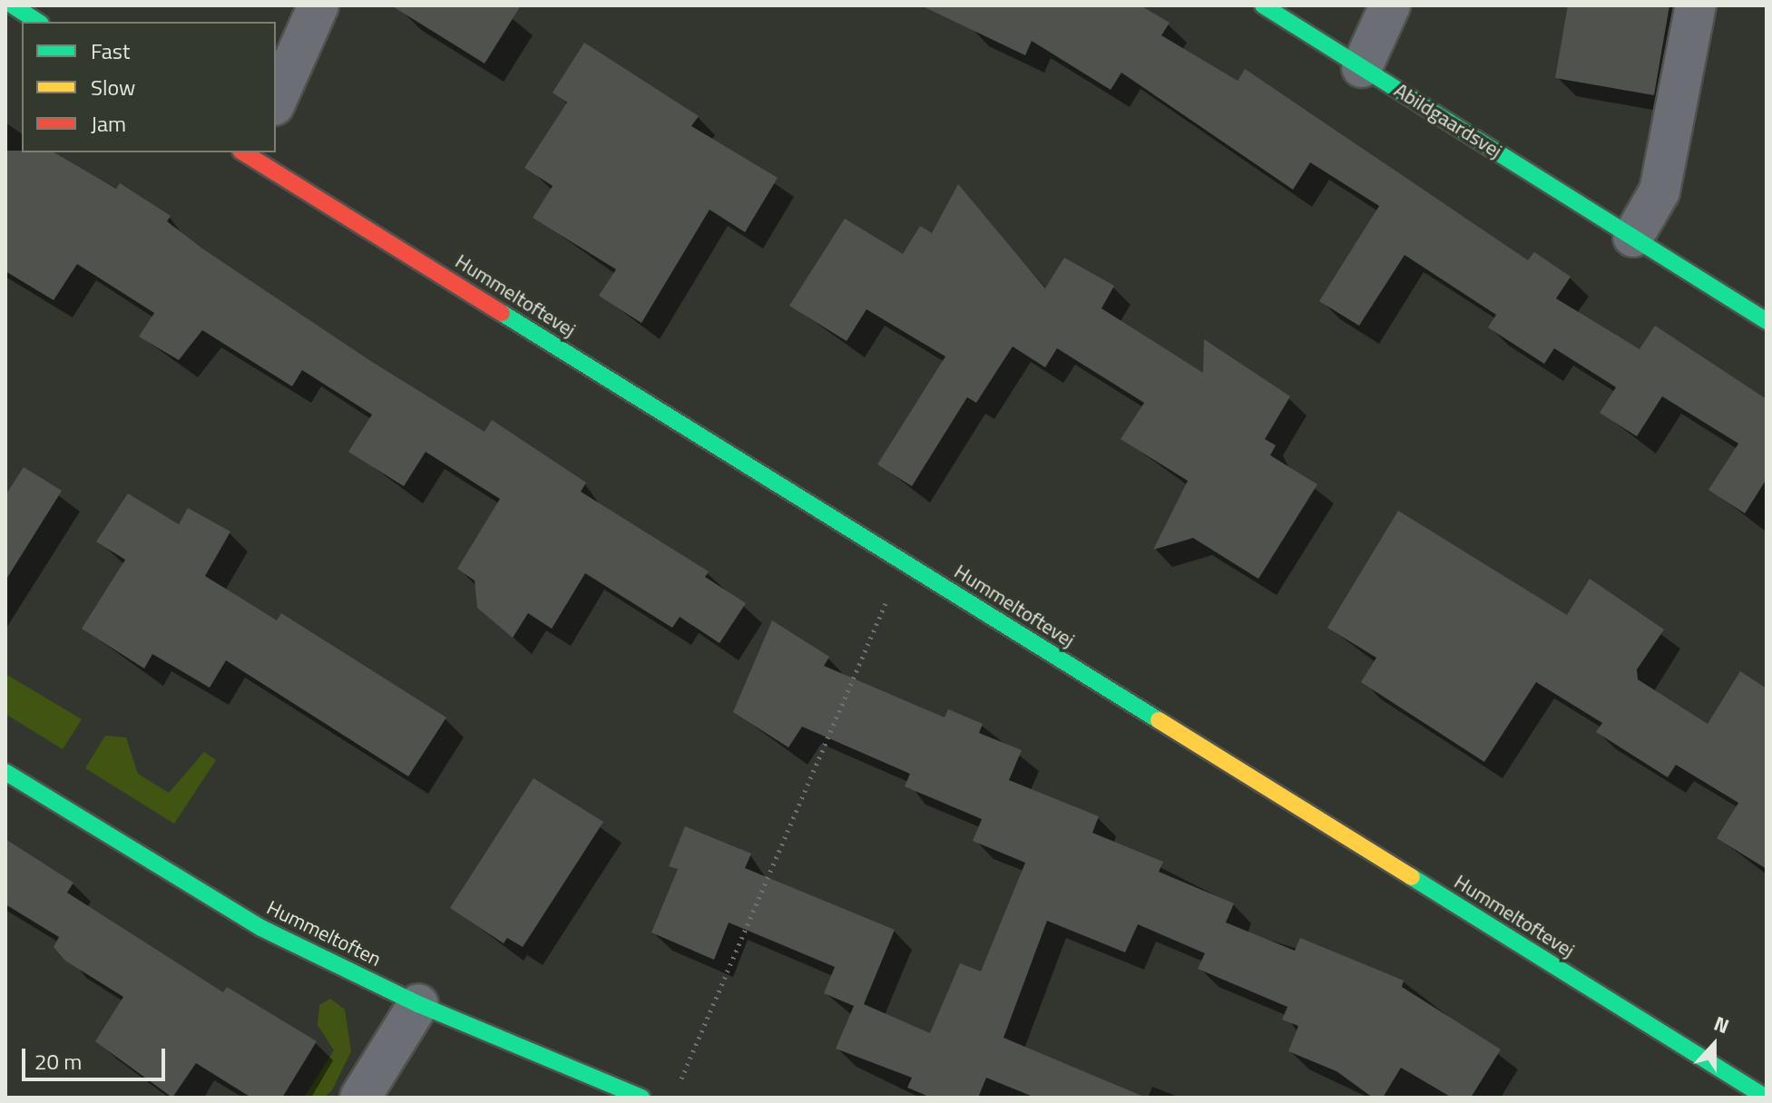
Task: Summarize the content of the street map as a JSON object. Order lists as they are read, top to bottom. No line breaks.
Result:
{"streets":{"street":["Abildgaardsvej","Hummeltoftevej","Hummeltoften"]},"legend":["Fast","Slow","Jam"],"scale_bar":"20 m","north":"top"}
